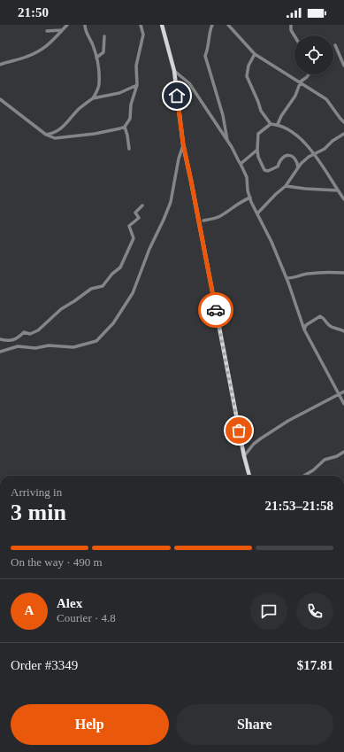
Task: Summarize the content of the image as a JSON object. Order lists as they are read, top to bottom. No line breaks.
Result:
{"page":{"status":"21:50","heading":["3 min","Arriving in","21:53–21:58"],"panel":["Alex","Courier · 4.8","Order #3349","$17.81"],"bar":"On the way · 490 m","round":"A","buttons":["Help","Share"]}}
